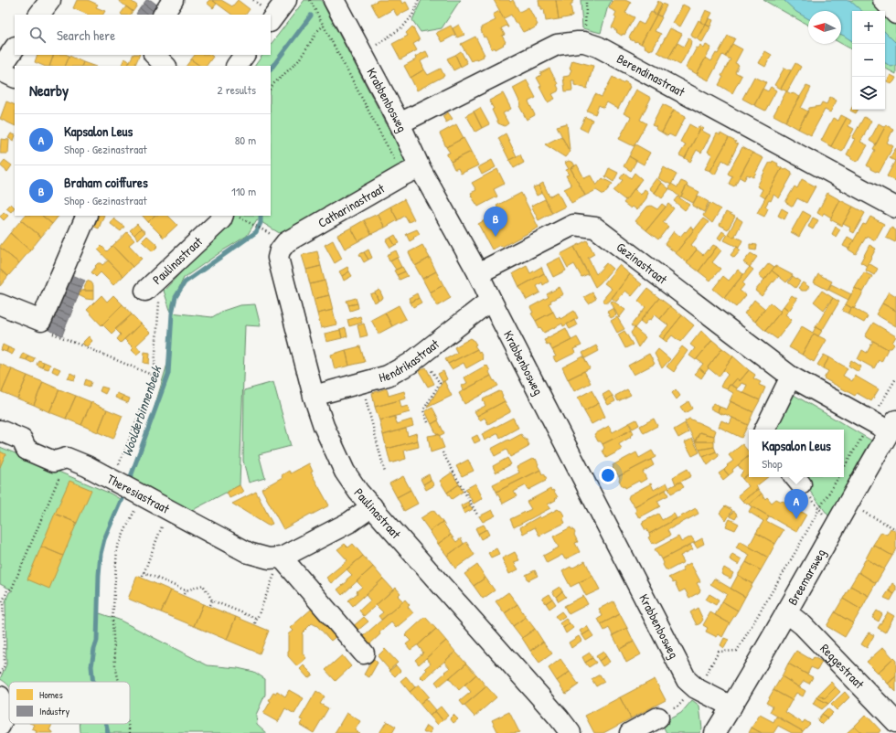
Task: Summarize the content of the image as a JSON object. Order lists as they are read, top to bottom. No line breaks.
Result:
{"streets":{"street":["Berendinastraat","Krabbenbosweg","Catharinastraat","Paulinastraat","Gezinastraat","Hendrikastraat","Theresiastraat","Breemarsweg","Reggestraat"]},"crossings":[["Berendinastraat","Krabbenbosweg"],["Krabbenbosweg","Catharinastraat"],["Krabbenbosweg","Gezinastraat"],["Krabbenbosweg","Hendrikastraat"],["Krabbenbosweg","Breemarsweg"],["Catharinastraat","Paulinastraat"],["Paulinastraat","Hendrikastraat"],["Paulinastraat","Theresiastraat"],["Gezinastraat","Breemarsweg"],["Breemarsweg","Reggestraat"]],"water":["Woolderbinnenbeek"],"legend":["Homes","Industry"],"north":"left","page":{"map_buttons":["+","−"],"search":"Search here","heading":["Nearby","2 results"],"list":[{"mark":"A","name":"Kapsalon Leus","note":"Shop · Gezinastraat","value":"80 m"},{"mark":"B","name":"Braham coiffures","note":"Shop · Gezinastraat","value":"110 m"}],"pins":["B","A"],"popup":["Kapsalon Leus","Shop"]}}
